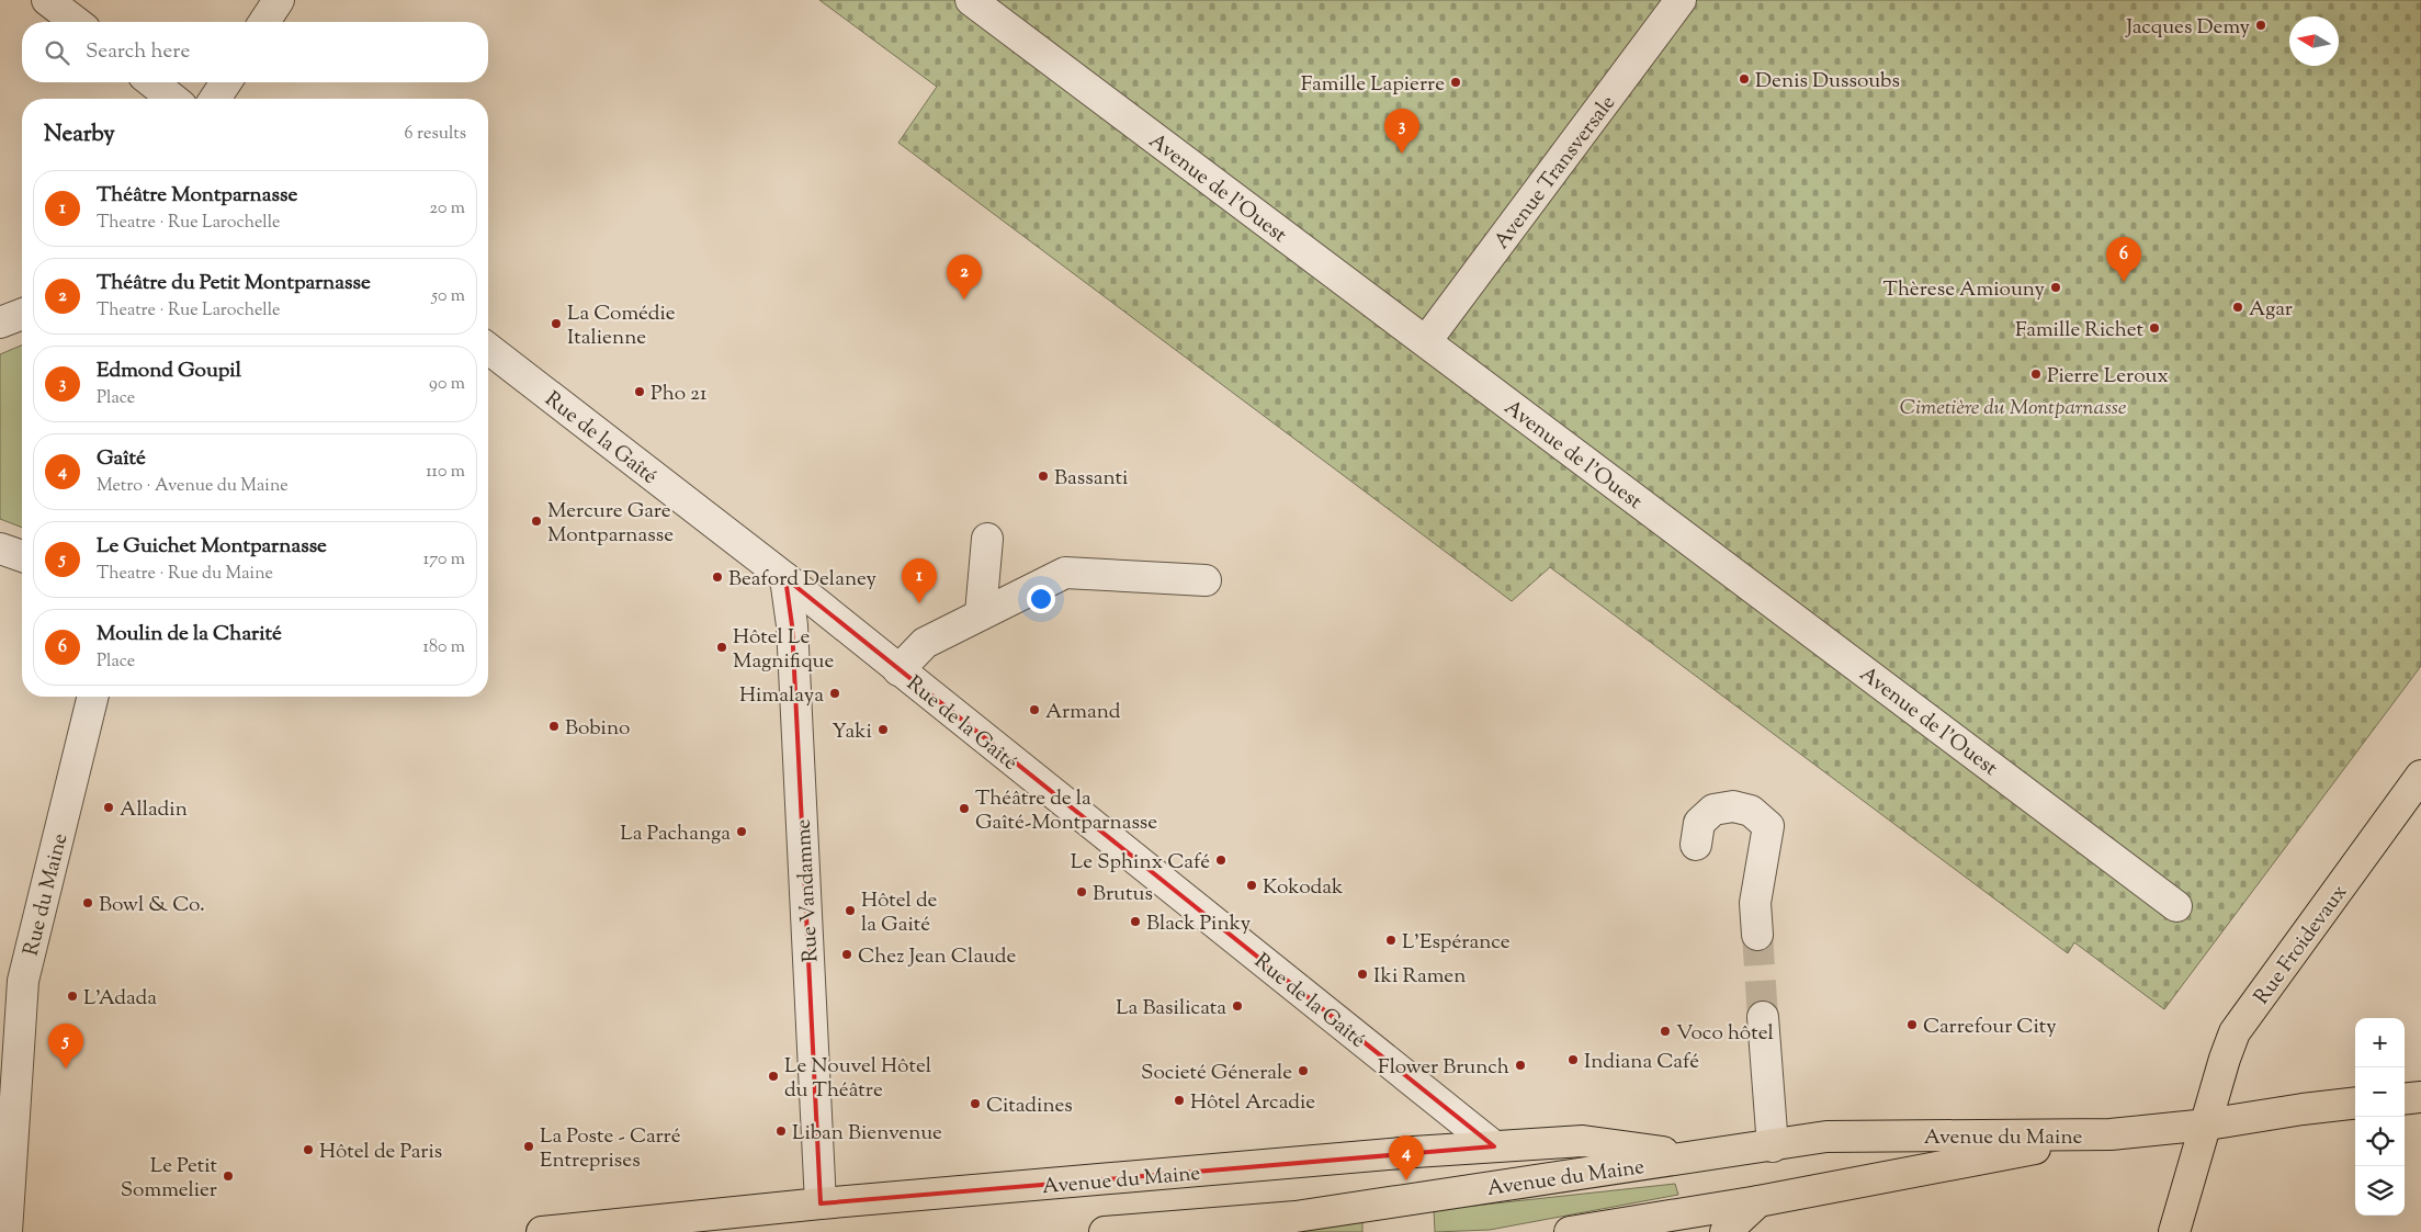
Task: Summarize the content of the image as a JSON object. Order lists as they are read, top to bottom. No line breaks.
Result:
{"streets":{"main road":["Rue Froidevaux","Avenue du Maine"],"street":["Avenue Transversale","Avenue de l'Ouest","Rue de la Gaîté","Rue Vandamme","Rue du Maine"]},"crossings":[["Avenue Transversale","Avenue de l'Ouest"],["Rue de la Gaîté","Rue Vandamme"],["Rue de la Gaîté","Avenue du Maine"],["Rue Vandamme","Avenue du Maine"],["Rue Froidevaux","Avenue du Maine"]],"parks":["Cimetière du Montparnasse"],"places":["Jacques Demy","Denis Dussoubs","Famille Lapierre","Thèrese Amiouny","Agar","La Comédie Italienne","Famille Richet","Pierre Leroux","Pho 21","Bassanti","Mercure Gare Montparnasse","Beaford Delaney","Hôtel Le Magnifique","Himalaya","Armand","Bobino","Yaki","Alladin","Théâtre de la Gaîté-Montparnasse","La Pachanga","Le Sphinx Café","Kokodak","Brutus","Bowl & Co.","Hôtel de la Gaité","Black Pinky","L'Espérance","Chez Jean Claude","Iki Ramen","L'Adada","La Basilicata","Carrefour City","Voco hôtel","Indiana Café","Flower Brunch","Societé Génerale","Le Nouvel Hôtel du Théâtre","Hôtel Arcadie","Citadines","Liban Bienvenue","La Poste - Carré Entreprises","Hôtel de Paris","Le Petit Sommelier"],"north":"left","page":{"search":"Search here","heading":["Nearby","6 results"],"pins":["3","6","2","1","5","4"],"list":[{"mark":"1","name":"Théâtre Montparnasse","note":"Theatre · Rue Larochelle","value":"20 m"},{"mark":"2","name":"Théâtre du Petit Montparnasse","note":"Theatre · Rue Larochelle","value":"50 m"},{"mark":"3","name":"Edmond Goupil","note":"Place","value":"90 m"},{"mark":"4","name":"Gaîté","note":"Metro · Avenue du Maine","value":"110 m"},{"mark":"5","name":"Le Guichet Montparnasse","note":"Theatre · Rue du Maine","value":"170 m"},{"mark":"6","name":"Moulin de la Charité","note":"Place","value":"180 m"}],"map_buttons":["+","−"]}}
